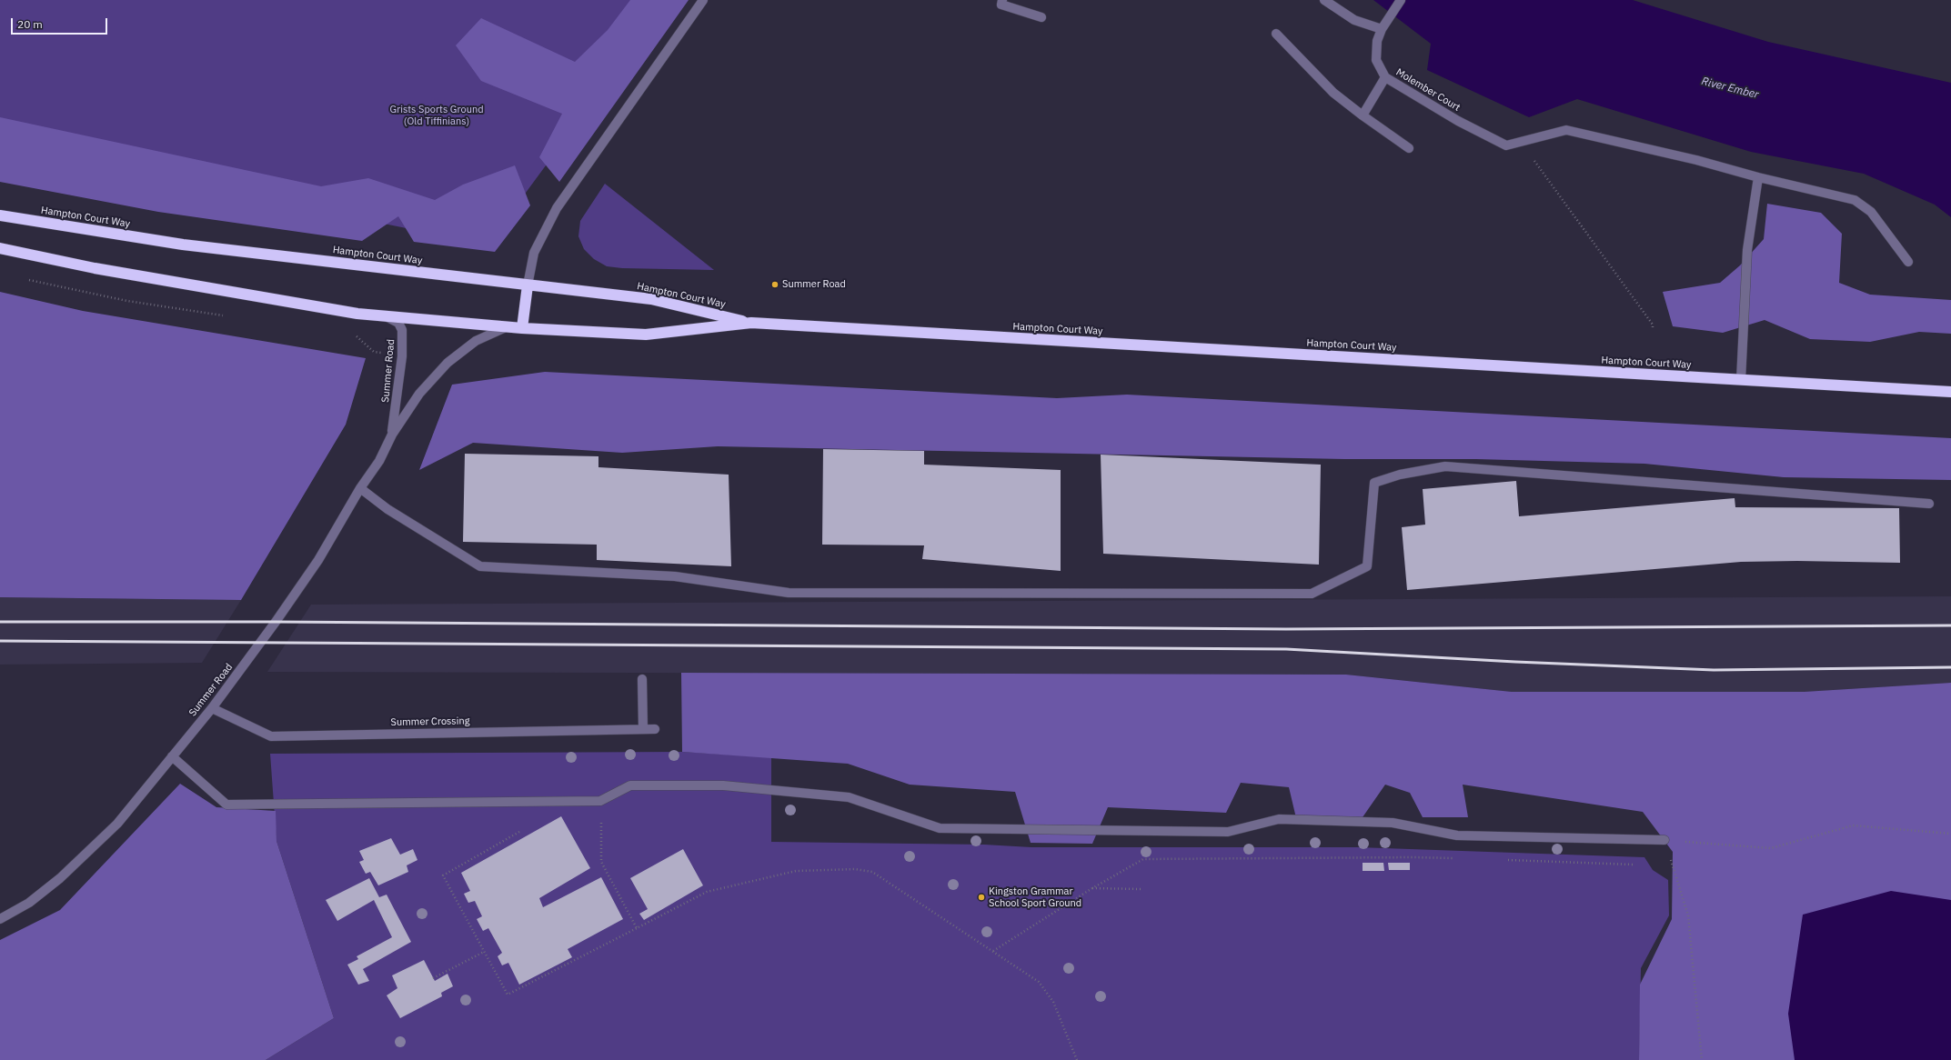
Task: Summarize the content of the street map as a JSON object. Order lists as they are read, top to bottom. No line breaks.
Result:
{"streets":{"highway":["Hampton Court Way"],"street":["Molember Court","Summer Road","Summer Crossing"]},"crossings":[["Hampton Court Way","Summer Road"],["Summer Road","Summer Crossing"]],"water":["River Ember"],"parks":["Grists Sports Ground (Old Tiffinians)"],"places":["Summer Road","Kingston Grammar School Sport Ground"],"scale_bar":"20 m"}
